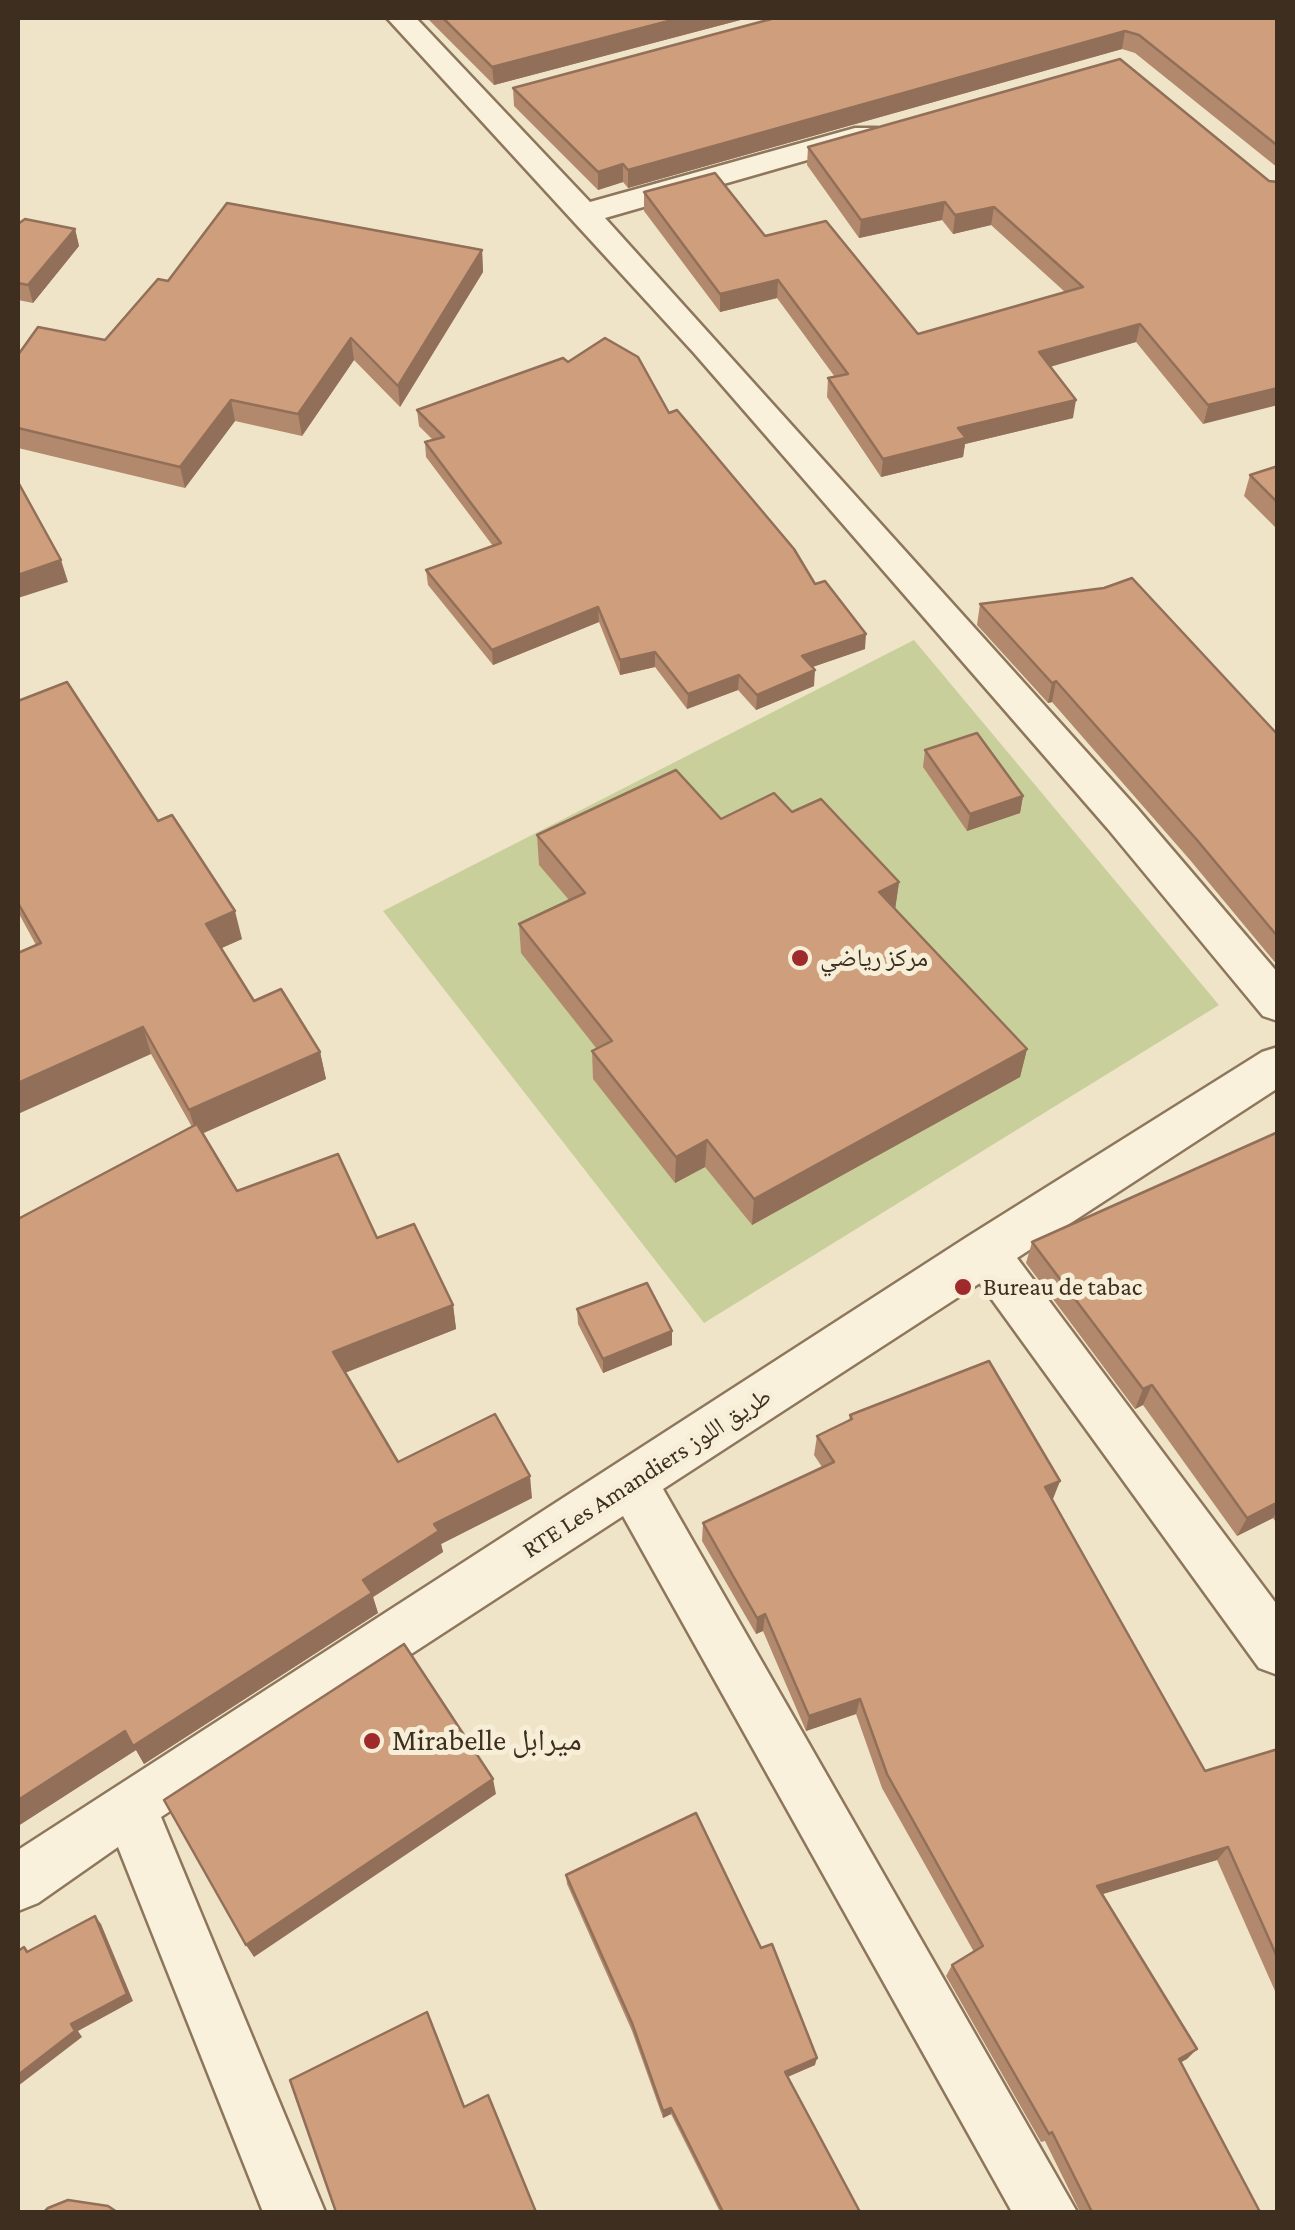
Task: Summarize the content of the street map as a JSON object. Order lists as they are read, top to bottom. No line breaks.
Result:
{"streets":{"street":["RTE Les Amandiers طريق اللوز"]},"places":["مركز رياضي","Bureau de tabac","Mirabelle ميرابل"]}
